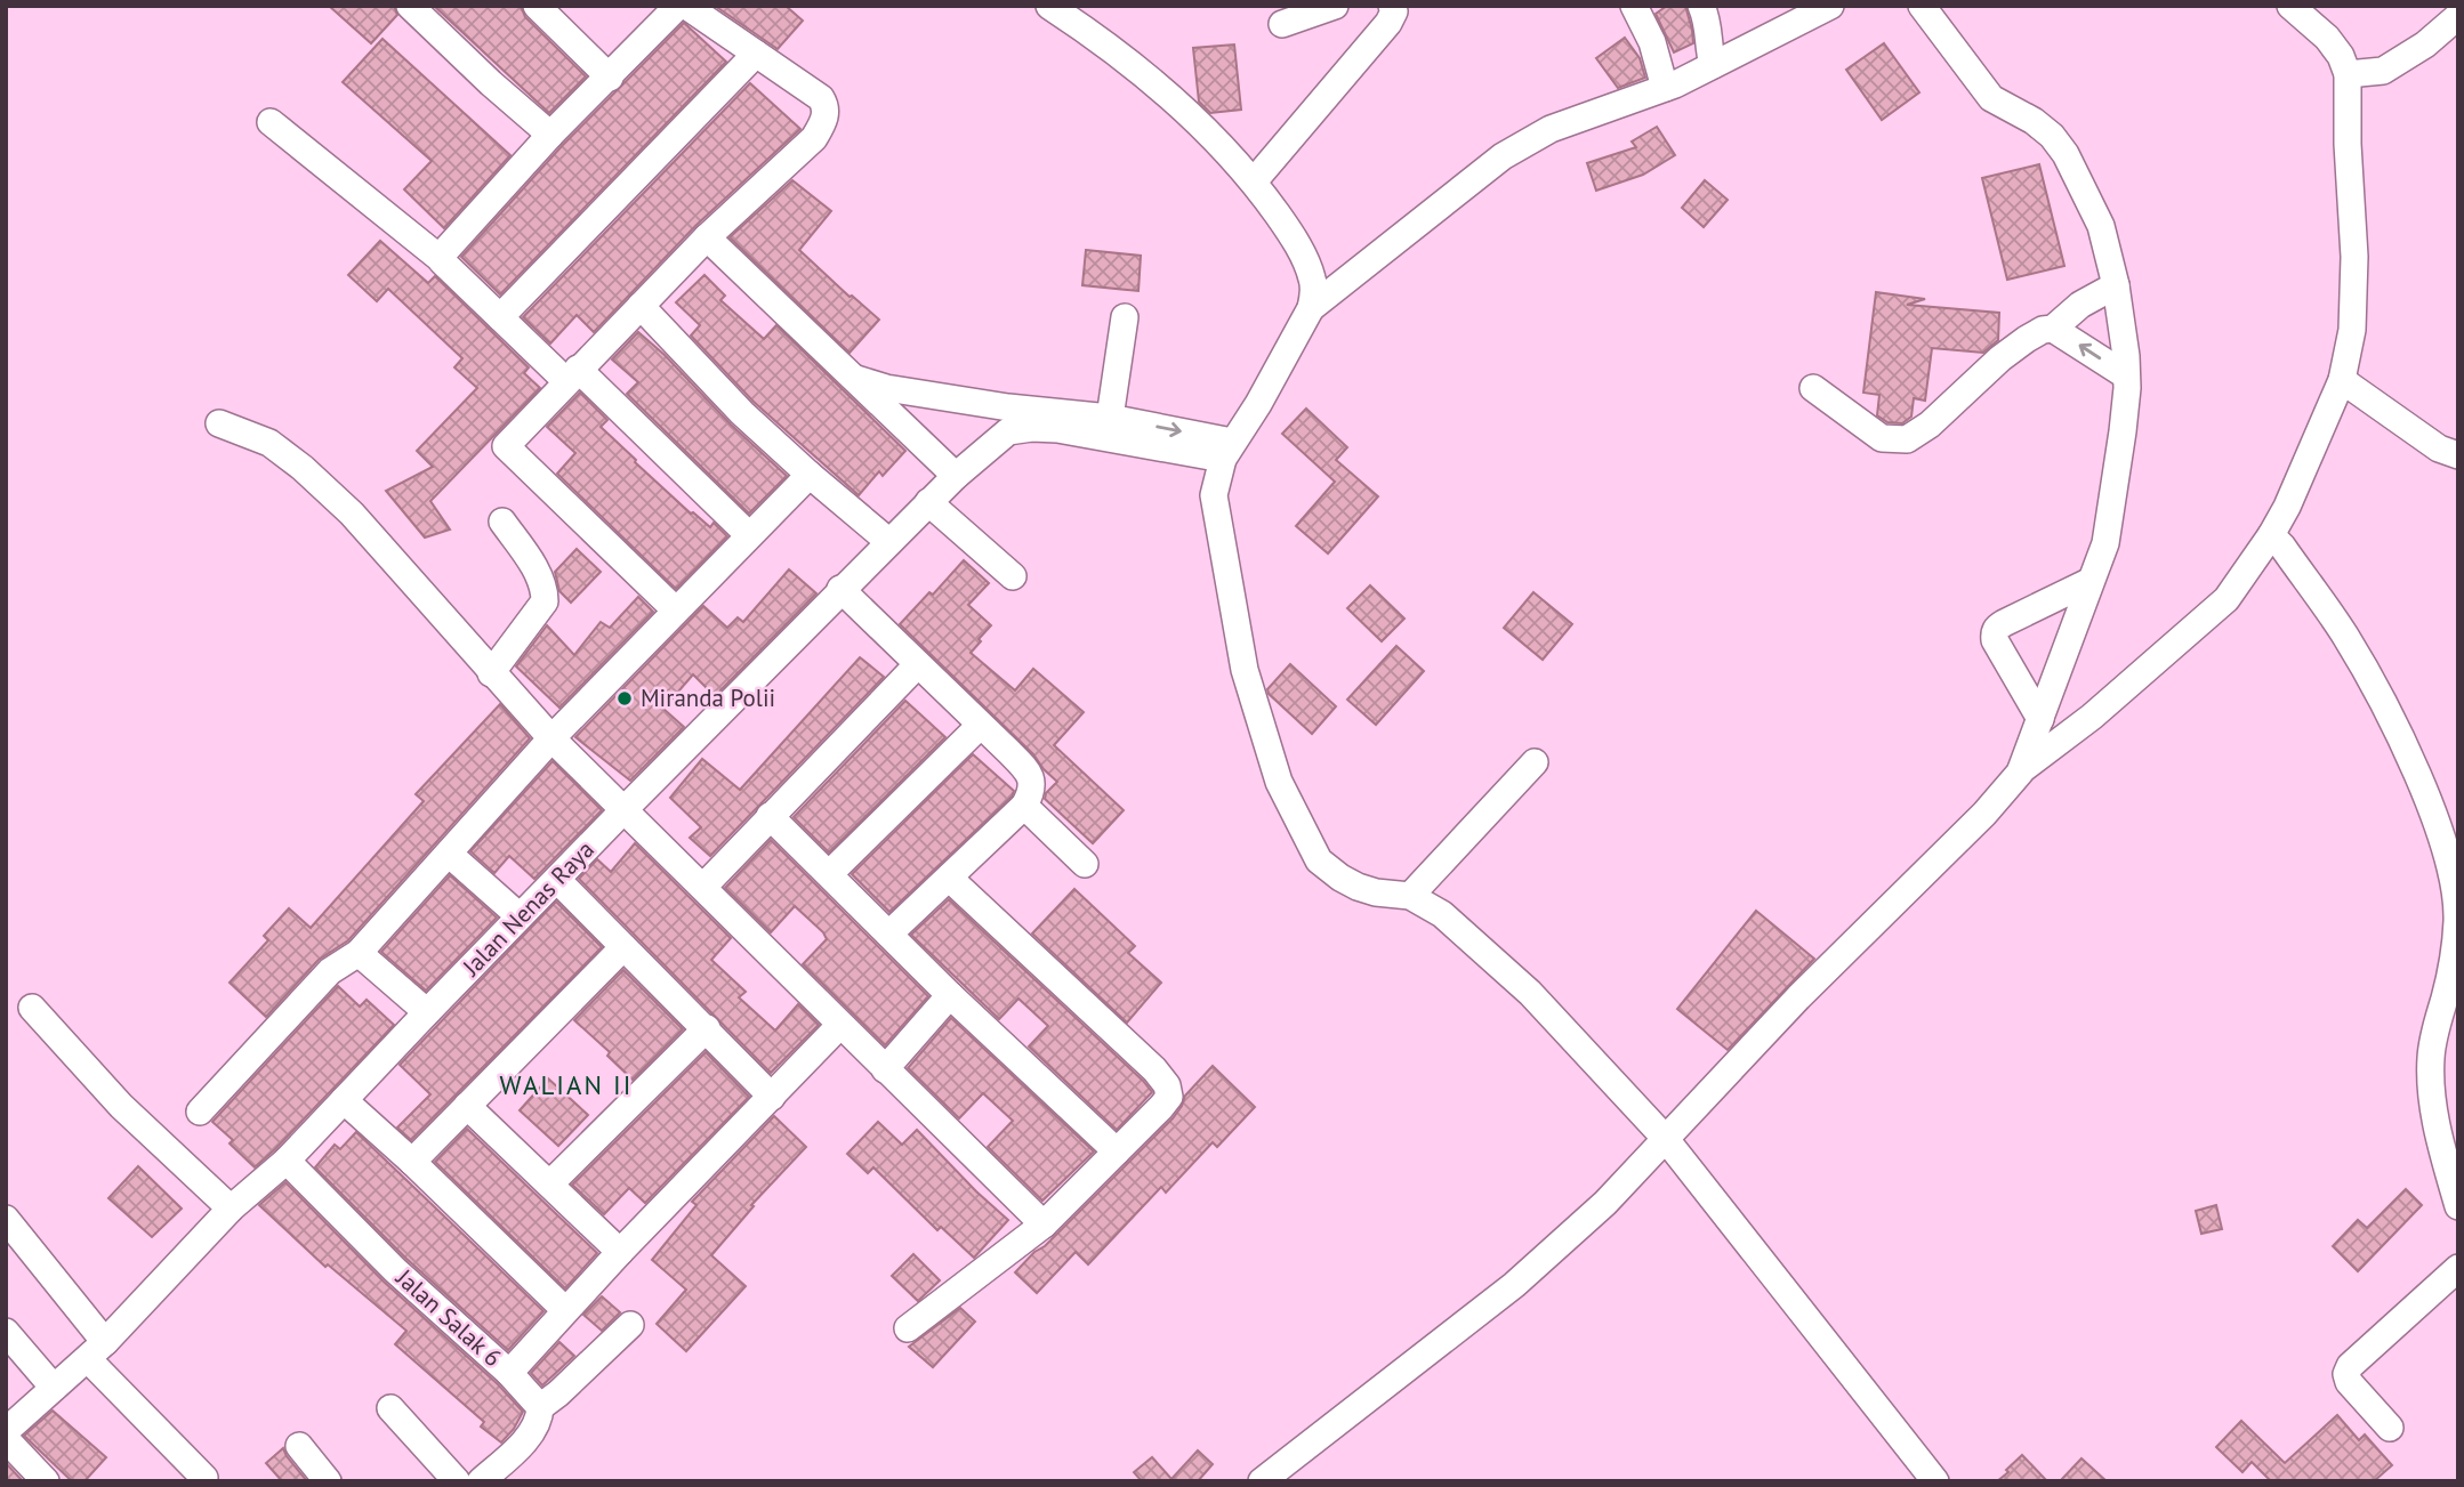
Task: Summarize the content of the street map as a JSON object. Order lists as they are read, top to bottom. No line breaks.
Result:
{"streets":{"street":["Jalan Nenas Raya","Jalan Salak 6"]},"crossings":[["Jalan Nenas Raya","Jalan Salak 6"]],"districts":["WALIAN II"],"places":["Miranda Polii"]}
